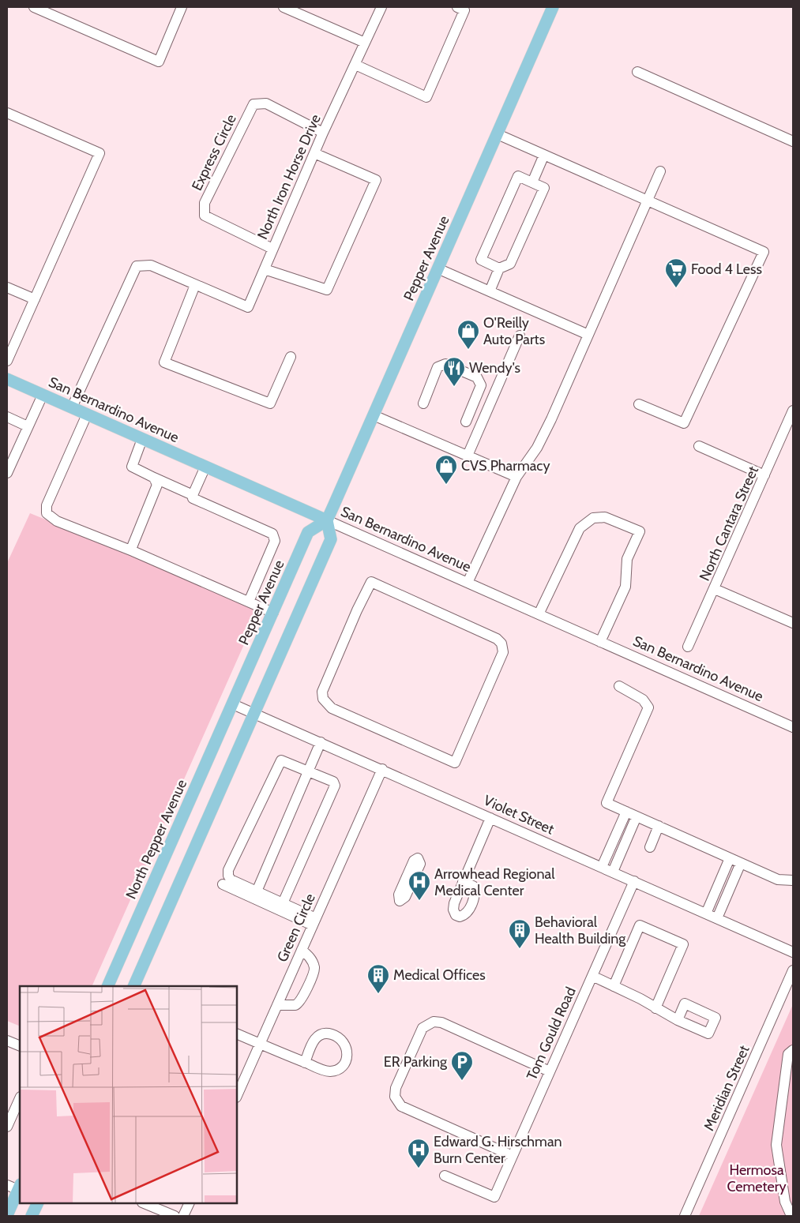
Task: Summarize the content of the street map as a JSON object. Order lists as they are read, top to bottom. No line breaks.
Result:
{"streets":{"main road":["Pepper Avenue","San Bernardino Avenue","North Pepper Avenue"],"street":["Express Circle","North Iron Horse Drive","North Cantara Street","Violet Street","Green Circle","Tom Gould Road","Meridian Street"]},"crossings":[["Express Circle","North Iron Horse Drive"],["Pepper Avenue","San Bernardino Avenue"],["Pepper Avenue","Violet Street"],["Pepper Avenue","North Pepper Avenue"],["Violet Street","North Pepper Avenue"],["Violet Street","Green Circle"],["Violet Street","Tom Gould Road"]],"parks":["Hermosa Cemetery"],"places":{"supermarket":["Food 4 Less"],"shop":["O'Reilly Auto Parts","CVS Pharmacy"],"restaurant":["Wendy's"],"hospital":["Arrowhead Regional Medical Center","Edward G. Hirschman Burn Center"],"building":["Behavioral Health Building","Medical Offices"],"parking":["ER Parking"]}}
